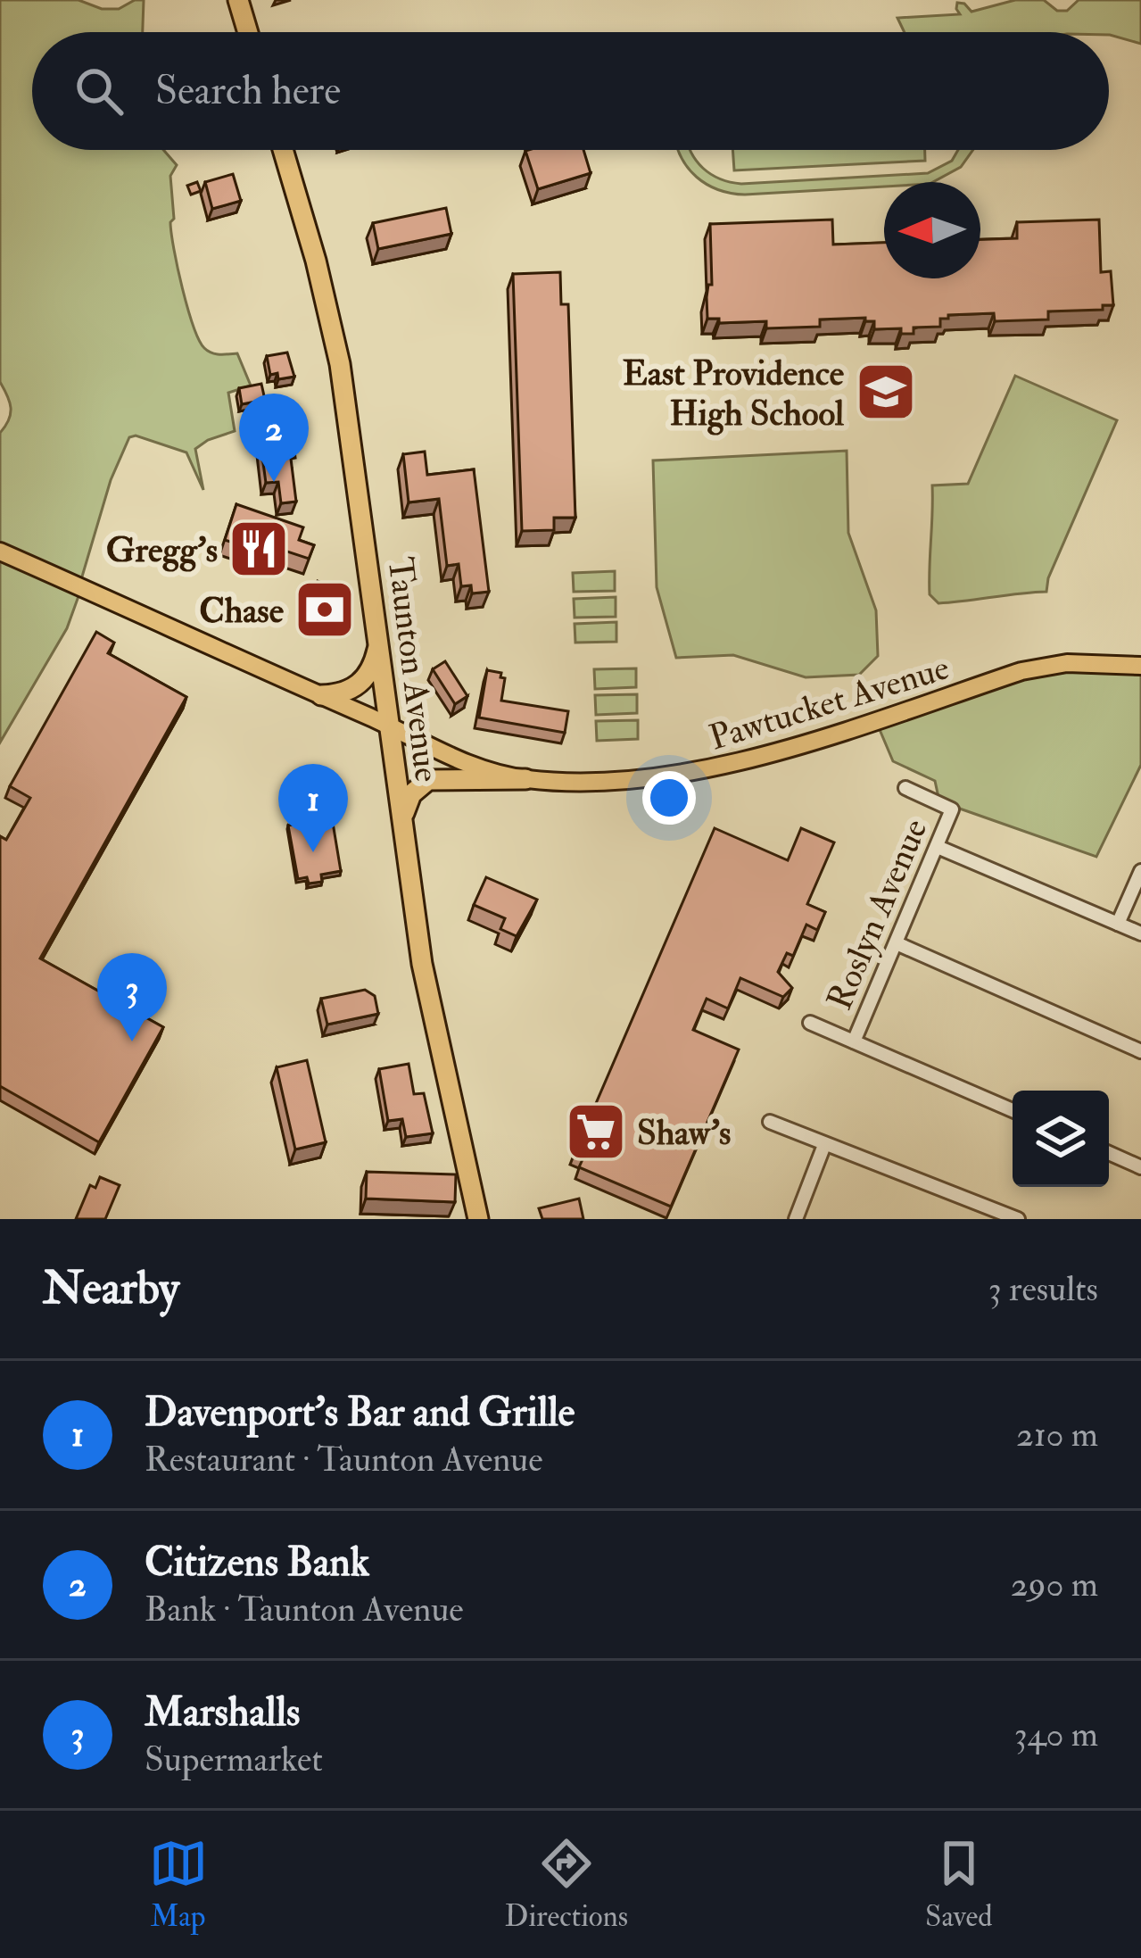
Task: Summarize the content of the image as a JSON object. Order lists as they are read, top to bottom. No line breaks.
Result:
{"streets":{"highway":["Taunton Avenue"],"main road":["Pawtucket Avenue"],"street":["Roslyn Avenue"]},"crossings":[["Taunton Avenue","Pawtucket Avenue"]],"places":{"school or university":["East Providence High School"],"restaurant":["Gregg's"],"bank":["Chase"],"supermarket":["Shaw's"]},"north":"left","page":{"search":"Search here","pins":["2","1","3"],"heading":["Nearby","3 results"],"list":[{"mark":"1","name":"Davenport's Bar and Grille","note":"Restaurant · Taunton Avenue","value":"210 m"},{"mark":"2","name":"Citizens Bank","note":"Bank · Taunton Avenue","value":"290 m"},{"mark":"3","name":"Marshalls","note":"Supermarket","value":"340 m"}],"nav":["Map","Directions","Saved"]}}
